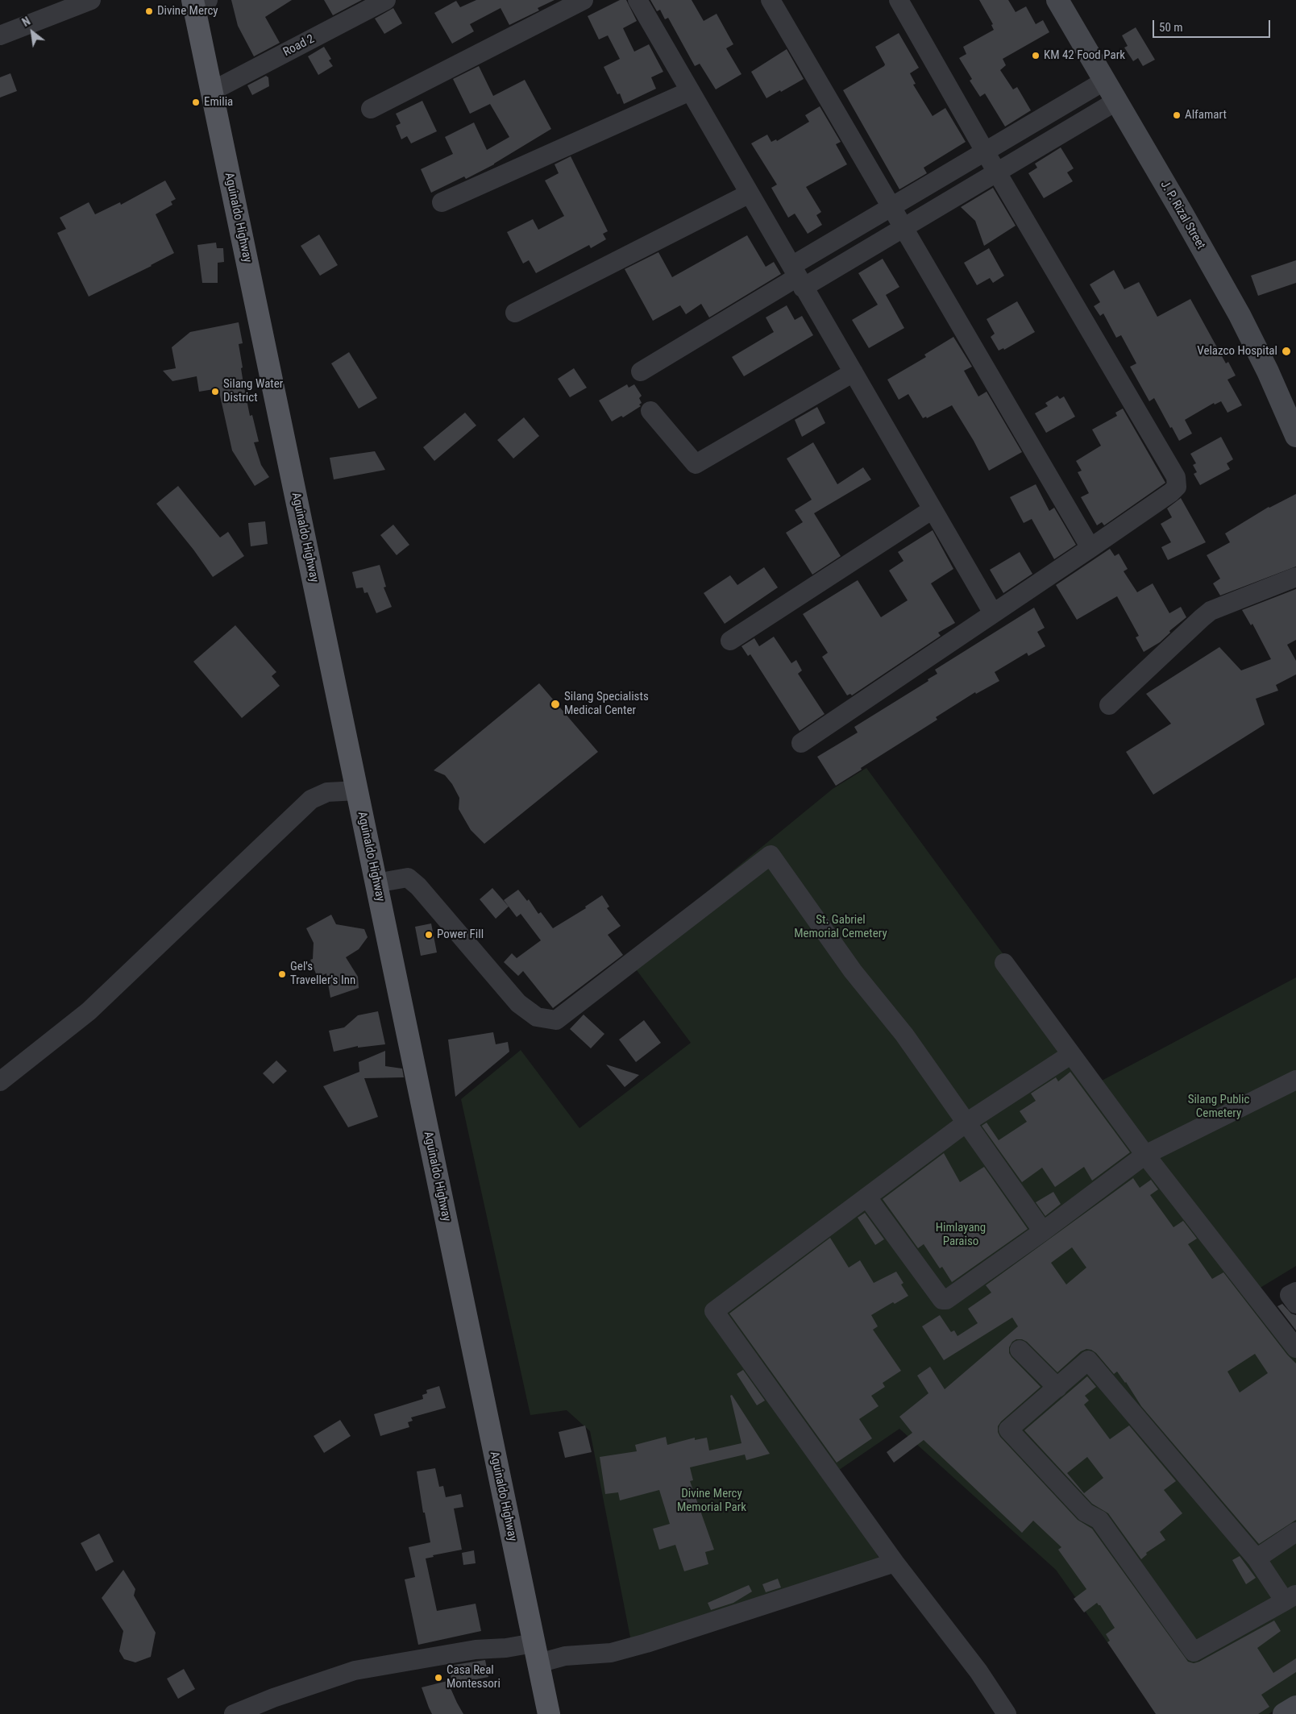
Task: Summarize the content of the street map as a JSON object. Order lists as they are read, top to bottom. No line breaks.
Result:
{"streets":{"main road":["J. P. Rizal Street","Aguinaldo Highway"],"street":["Road 2"]},"crossings":[["Road 2","Aguinaldo Highway"]],"parks":["St. Gabriel Memorial Cemetery","Silang Public Cemetery","Himlayang Paraiso","Divine Mercy Memorial Park"],"places":["Divine Mercy","KM 42 Food Park","Emilia","Alfamart","Velazco Hospital","Silang Water District","Silang Specialists Medical Center","Power Fill","Gel's Traveller's Inn","Casa Real Montessori"],"scale_bar":"50 m","north":"top left"}
